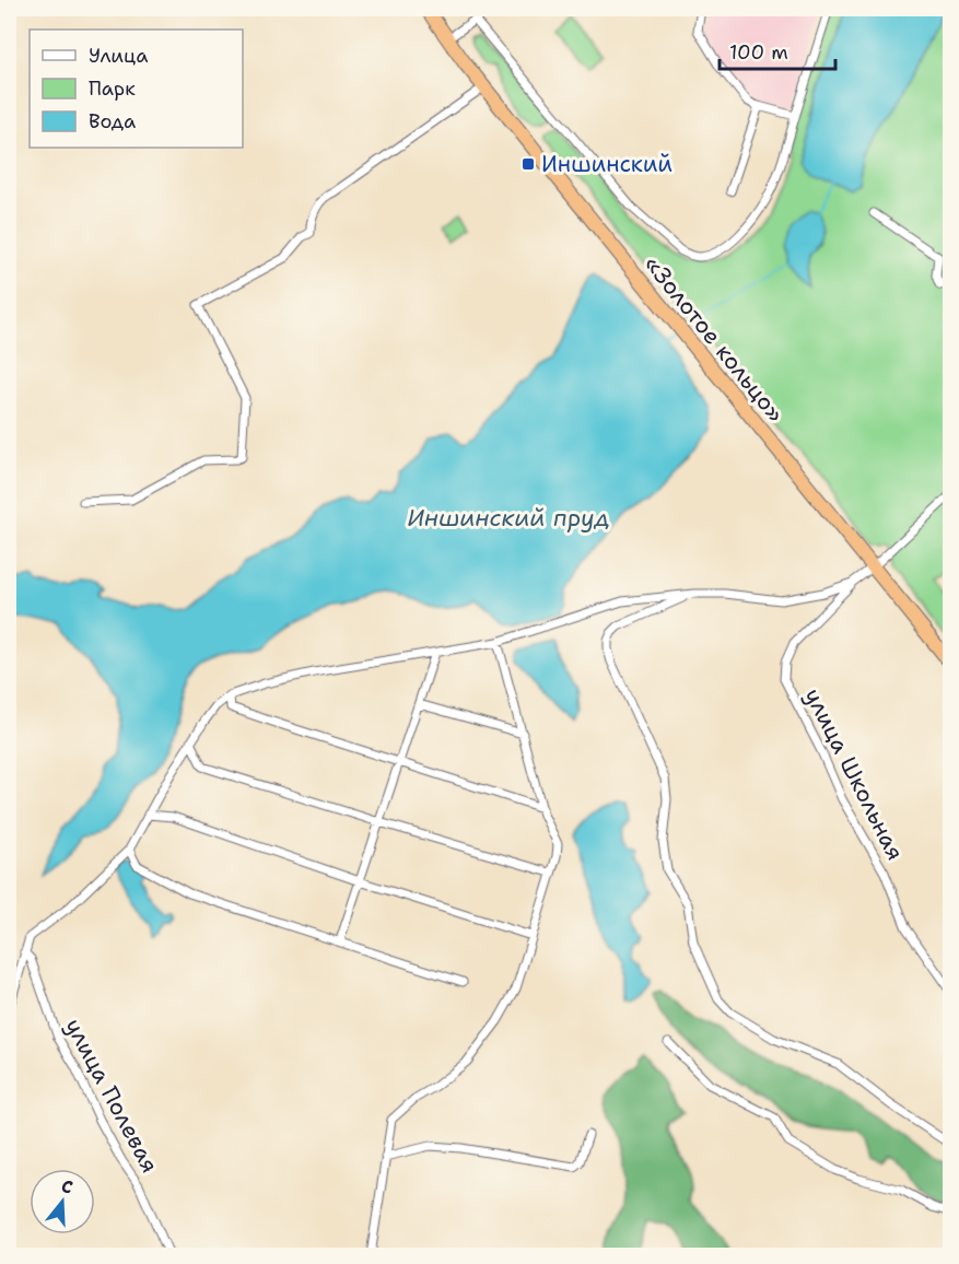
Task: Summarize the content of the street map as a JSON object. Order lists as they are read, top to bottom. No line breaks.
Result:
{"streets":{"highway":["«Золотое кольцо»"],"street":["улица Школьная","улица Полевая"]},"water":["Иншинский пруд"],"places":{"transit":["Иншинский"]},"legend":["Улица","Парк","Вода"],"scale_bar":"100 m","north":"top"}
